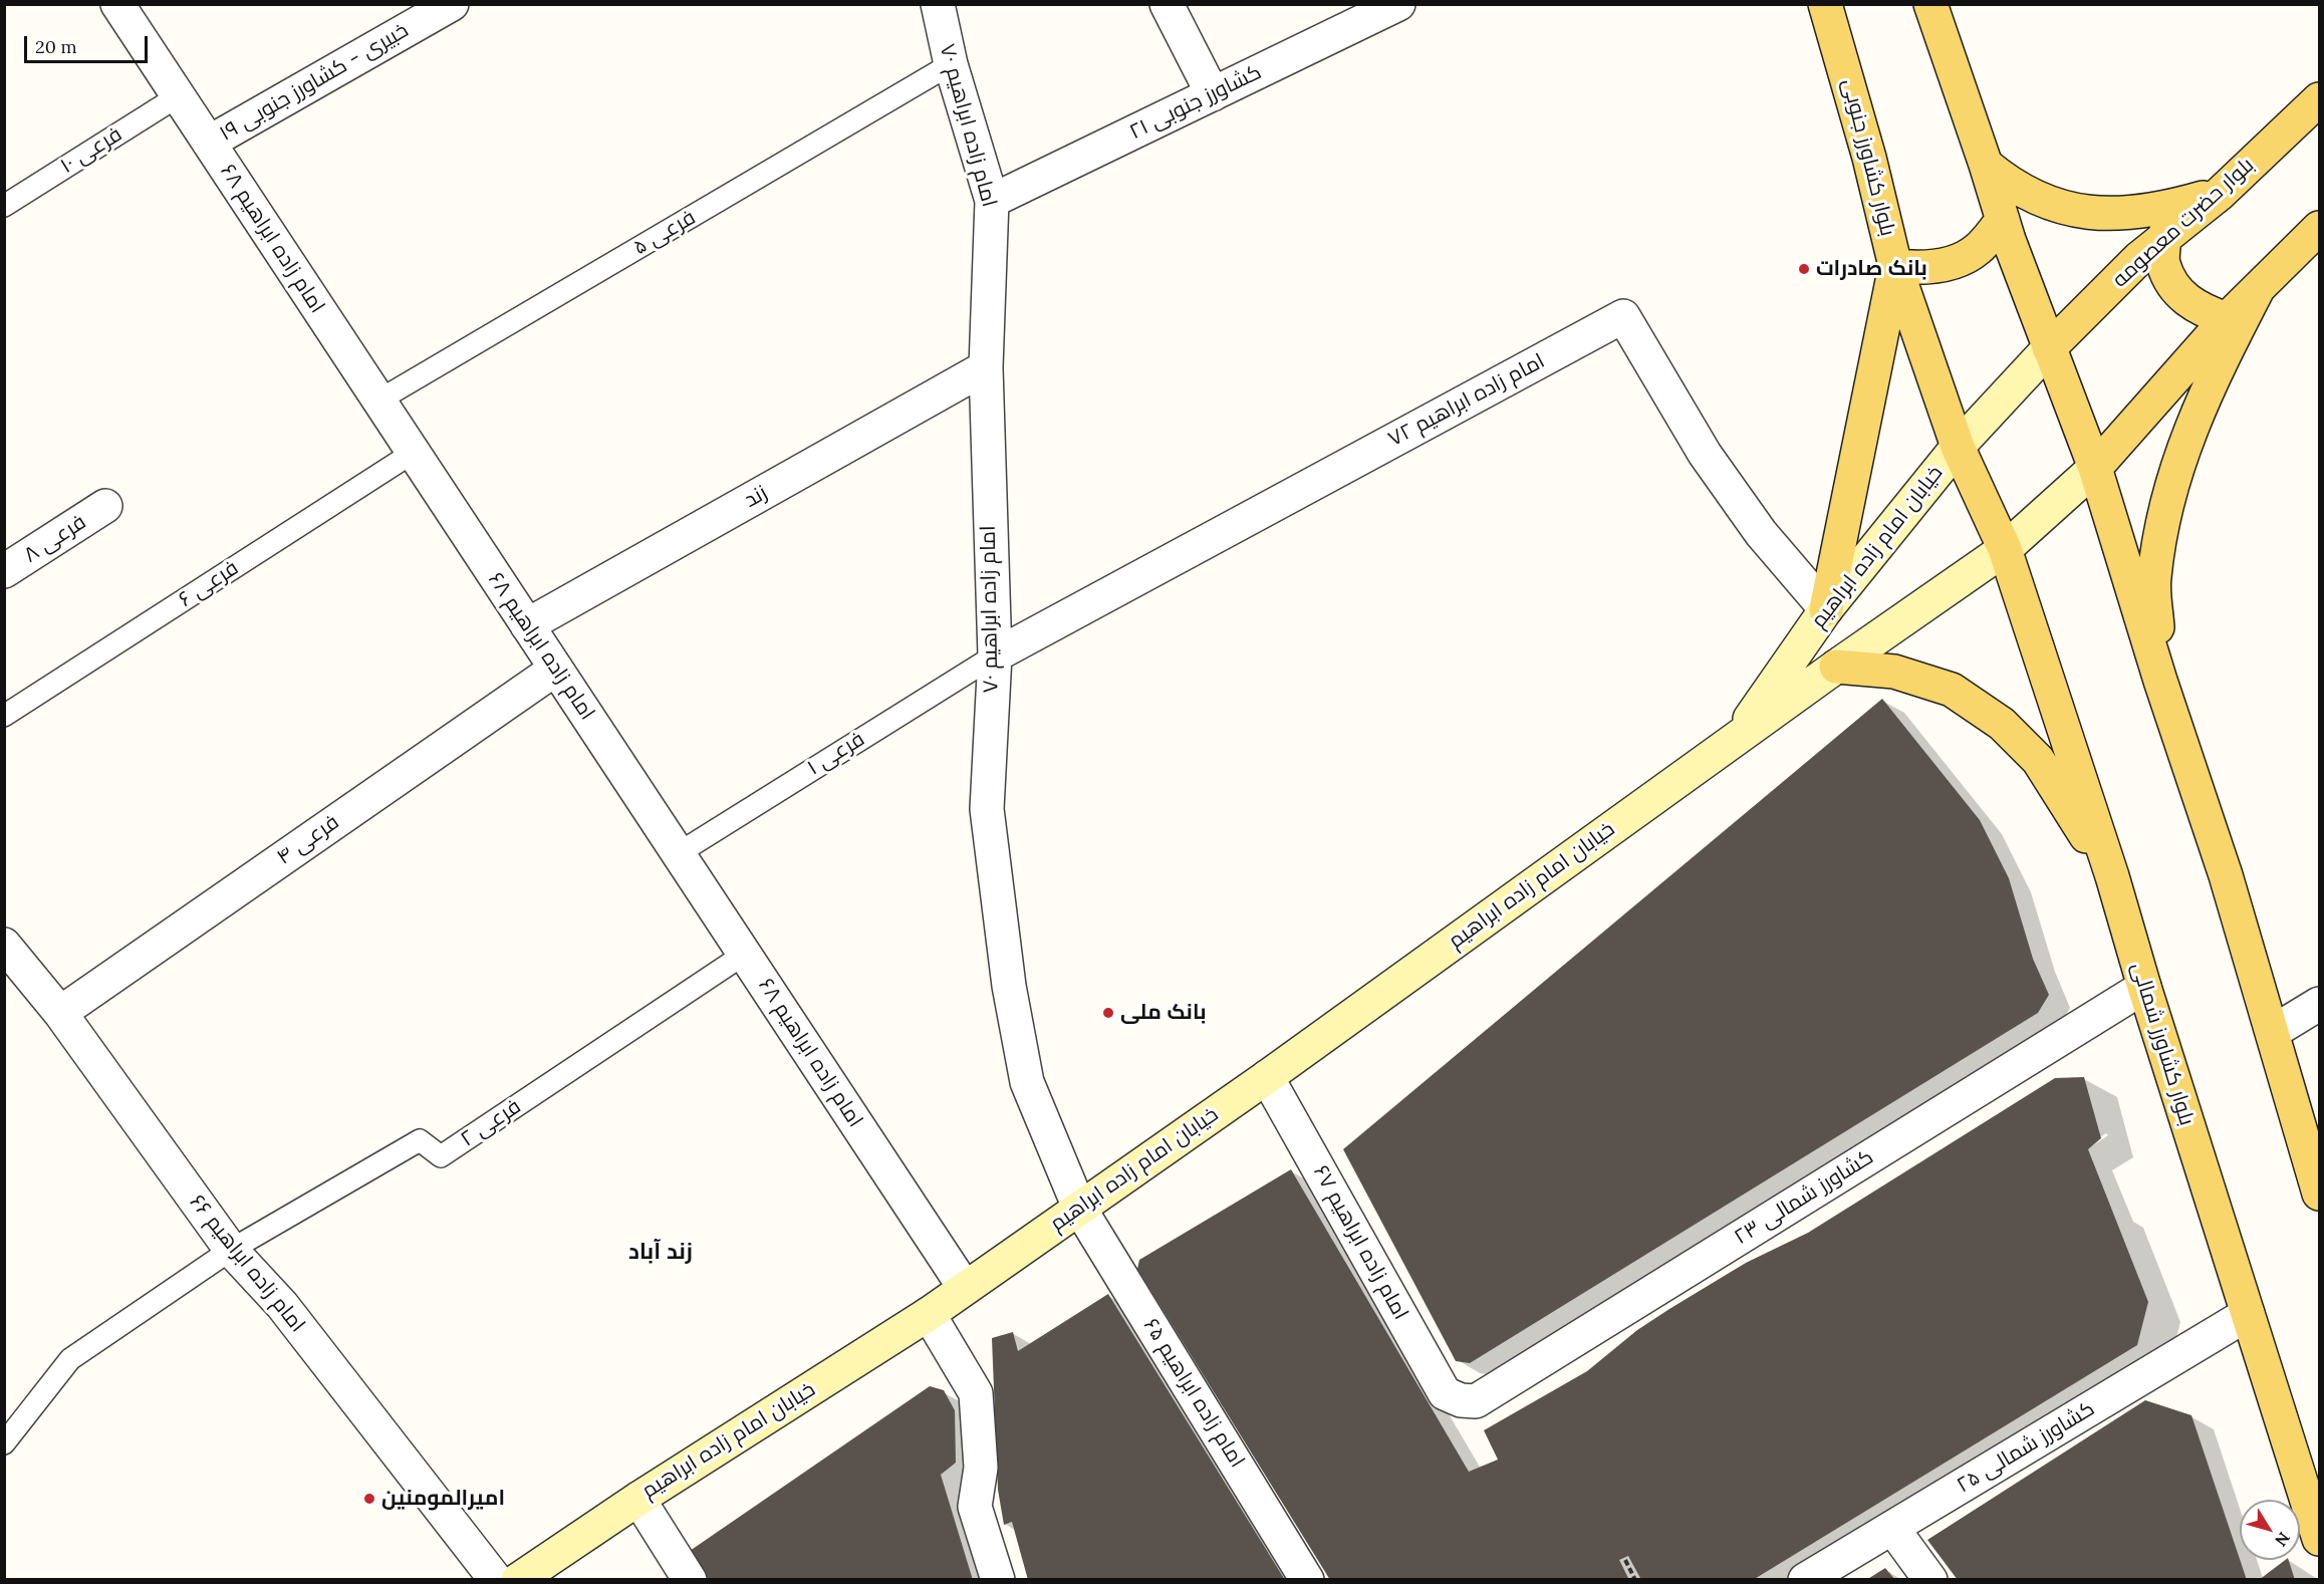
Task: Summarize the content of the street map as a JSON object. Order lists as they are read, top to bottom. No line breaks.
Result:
{"streets":{"main road":["بلوار کشاورز جنوبی","بلوار حضرت معصومه","خیابان امام زاده ابراهیم","بلوار کشاورز شمالی"],"street":["خبیری - کشاورز جنوبی ۱۹","کشاورز جنوبی ۲۱","امام زاده ابراهیم ۷۰","امام زاده ابراهیم ۶۸","امام زاده ابراهیم ۷۲","زند","فرعی ۸","فرعی ۴","کشاورز شمالی ۲۳","امام زاده ابراهیم ۶۷","امام زاده ابراهیم ۶۶","امام زاده ابراهیم ۶۵","کشاورز شمالی ۲۵"],"lane":["فرعی ۱۰","فرعی ۵","فرعی ۶","فرعی ۱","فرعی ۲"]},"crossings":[["خبیری - کشاورز جنوبی ۱۹","امام زاده ابراهیم ۶۸"],["کشاورز جنوبی ۲۱","امام زاده ابراهیم ۷۰"],["امام زاده ابراهیم ۷۰","فرعی ۵"],["امام زاده ابراهیم ۷۰","امام زاده ابراهیم ۷۲"],["امام زاده ابراهیم ۷۰","زند"],["امام زاده ابراهیم ۷۰","خیابان امام زاده ابراهیم"],["امام زاده ابراهیم ۷۰","فرعی ۱"],["امام زاده ابراهیم ۷۰","امام زاده ابراهیم ۶۵"],["فرعی ۱۰","امام زاده ابراهیم ۶۸"],["بلوار کشاورز جنوبی","خیابان امام زاده ابراهیم"],["بلوار کشاورز جنوبی","بلوار کشاورز شمالی"],["بلوار حضرت معصومه","خیابان امام زاده ابراهیم"],["فرعی ۵","امام زاده ابراهیم ۶۸"],["امام زاده ابراهیم ۶۸","زند"],["امام زاده ابراهیم ۶۸","خیابان امام زاده ابراهیم"],["امام زاده ابراهیم ۶۸","فرعی ۶"],["امام زاده ابراهیم ۶۸","فرعی ۱"],["امام زاده ابراهیم ۶۸","فرعی ۴"],["امام زاده ابراهیم ۶۸","فرعی ۲"],["امام زاده ابراهیم ۷۲","خیابان امام زاده ابراهیم"],["امام زاده ابراهیم ۷۲","فرعی ۱"],["خیابان امام زاده ابراهیم","بلوار کشاورز شمالی"],["خیابان امام زاده ابراهیم","امام زاده ابراهیم ۶۷"],["خیابان امام زاده ابراهیم","امام زاده ابراهیم ۶۵"],["فرعی ۴","امام زاده ابراهیم ۶۶"],["بلوار کشاورز شمالی","کشاورز شمالی ۲۳"],["بلوار کشاورز شمالی","کشاورز شمالی ۲۵"],["فرعی ۲","امام زاده ابراهیم ۶۶"],["کشاورز شمالی ۲۳","امام زاده ابراهیم ۶۷"]],"districts":["زند آباد"],"places":["بانک صادرات","بانک ملی","امیرالمومنین"],"scale_bar":"20 m","north":"bottom right"}
